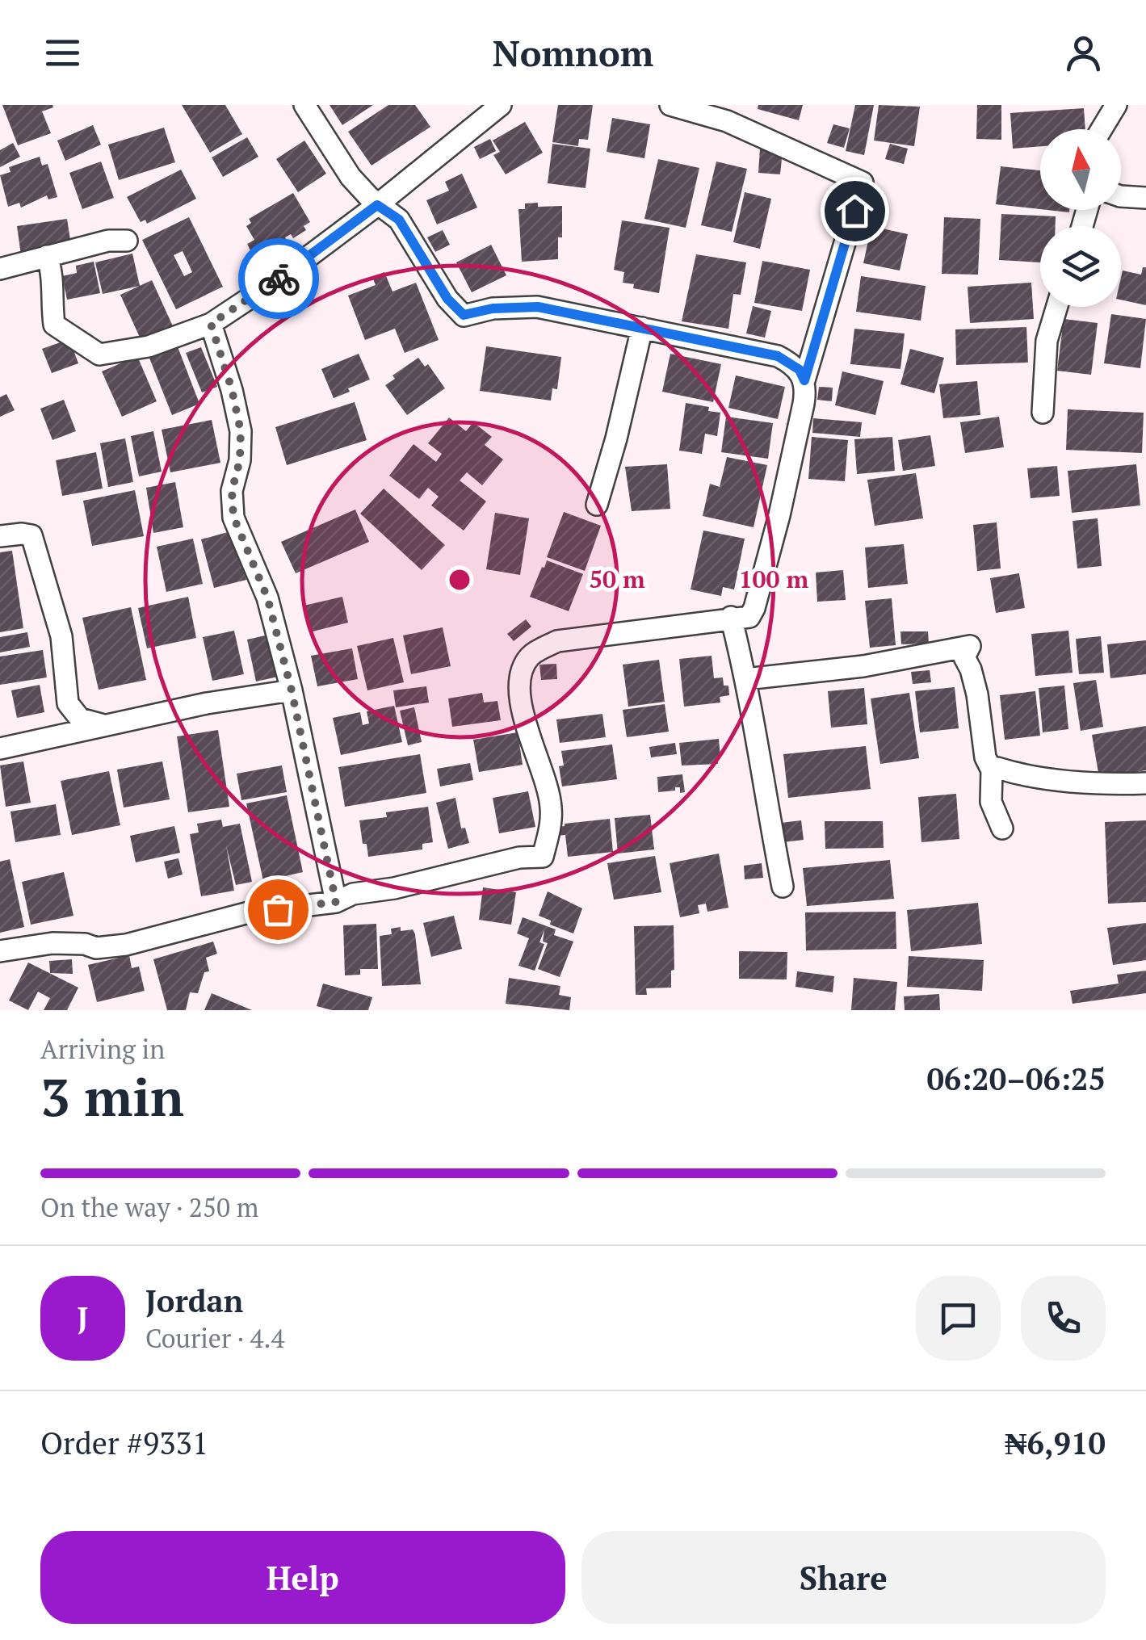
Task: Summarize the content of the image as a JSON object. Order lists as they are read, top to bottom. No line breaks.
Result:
{"north":"top","page":{"header":"Nomnom","heading":["3 min","Arriving in","06:20–06:25"],"panel":["Jordan","Courier · 4.4","Order #9331","₦6,910"],"bar":"On the way · 250 m","round":"J","buttons":["Help","Share"]},"rings":["50 m","100 m"]}
